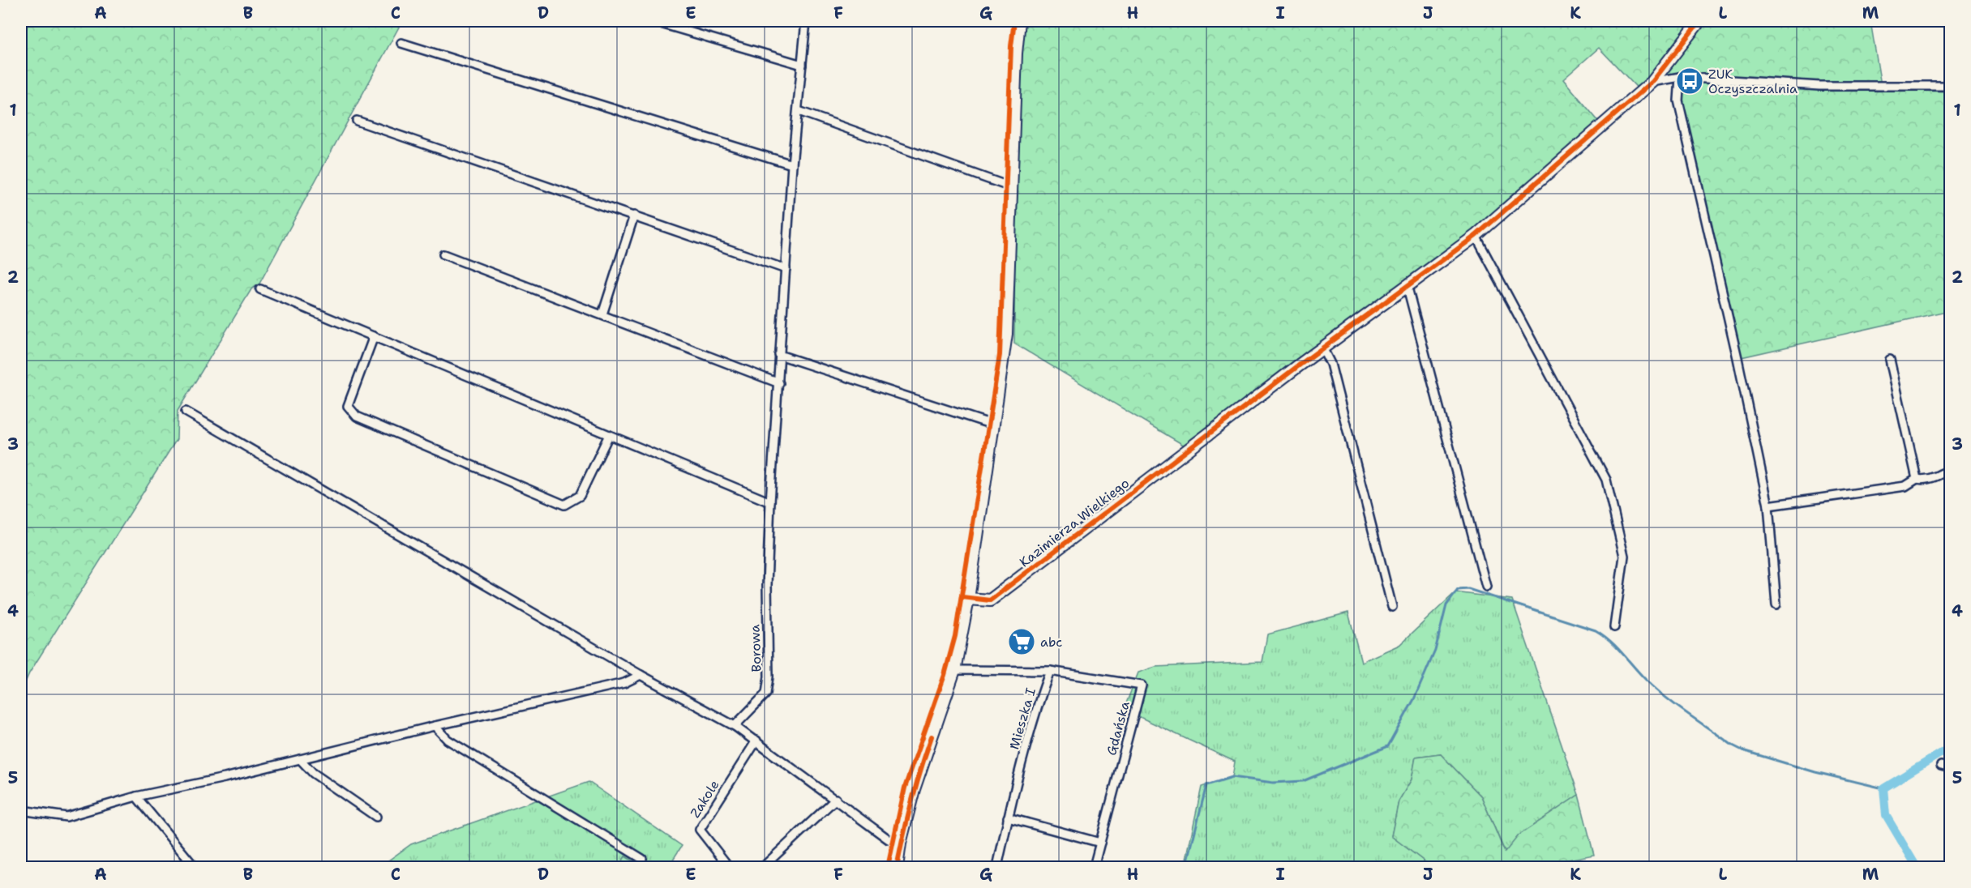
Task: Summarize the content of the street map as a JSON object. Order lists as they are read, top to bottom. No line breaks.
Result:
{"streets":{"street":["Kazimierza Wielkiego","Borowa","Mieszka I","Gdańska","Zakole"]},"crossings":[["Mieszka I","Gdańska"]],"places":{"bus stop":["ZUK Oczyszczalnia"],"supermarket":["abc"]},"grid":{"columns":["A","B","C","D","E","F","G","H","I","J","K","L","M"],"rows":["1","2","3","4","5"]}}
